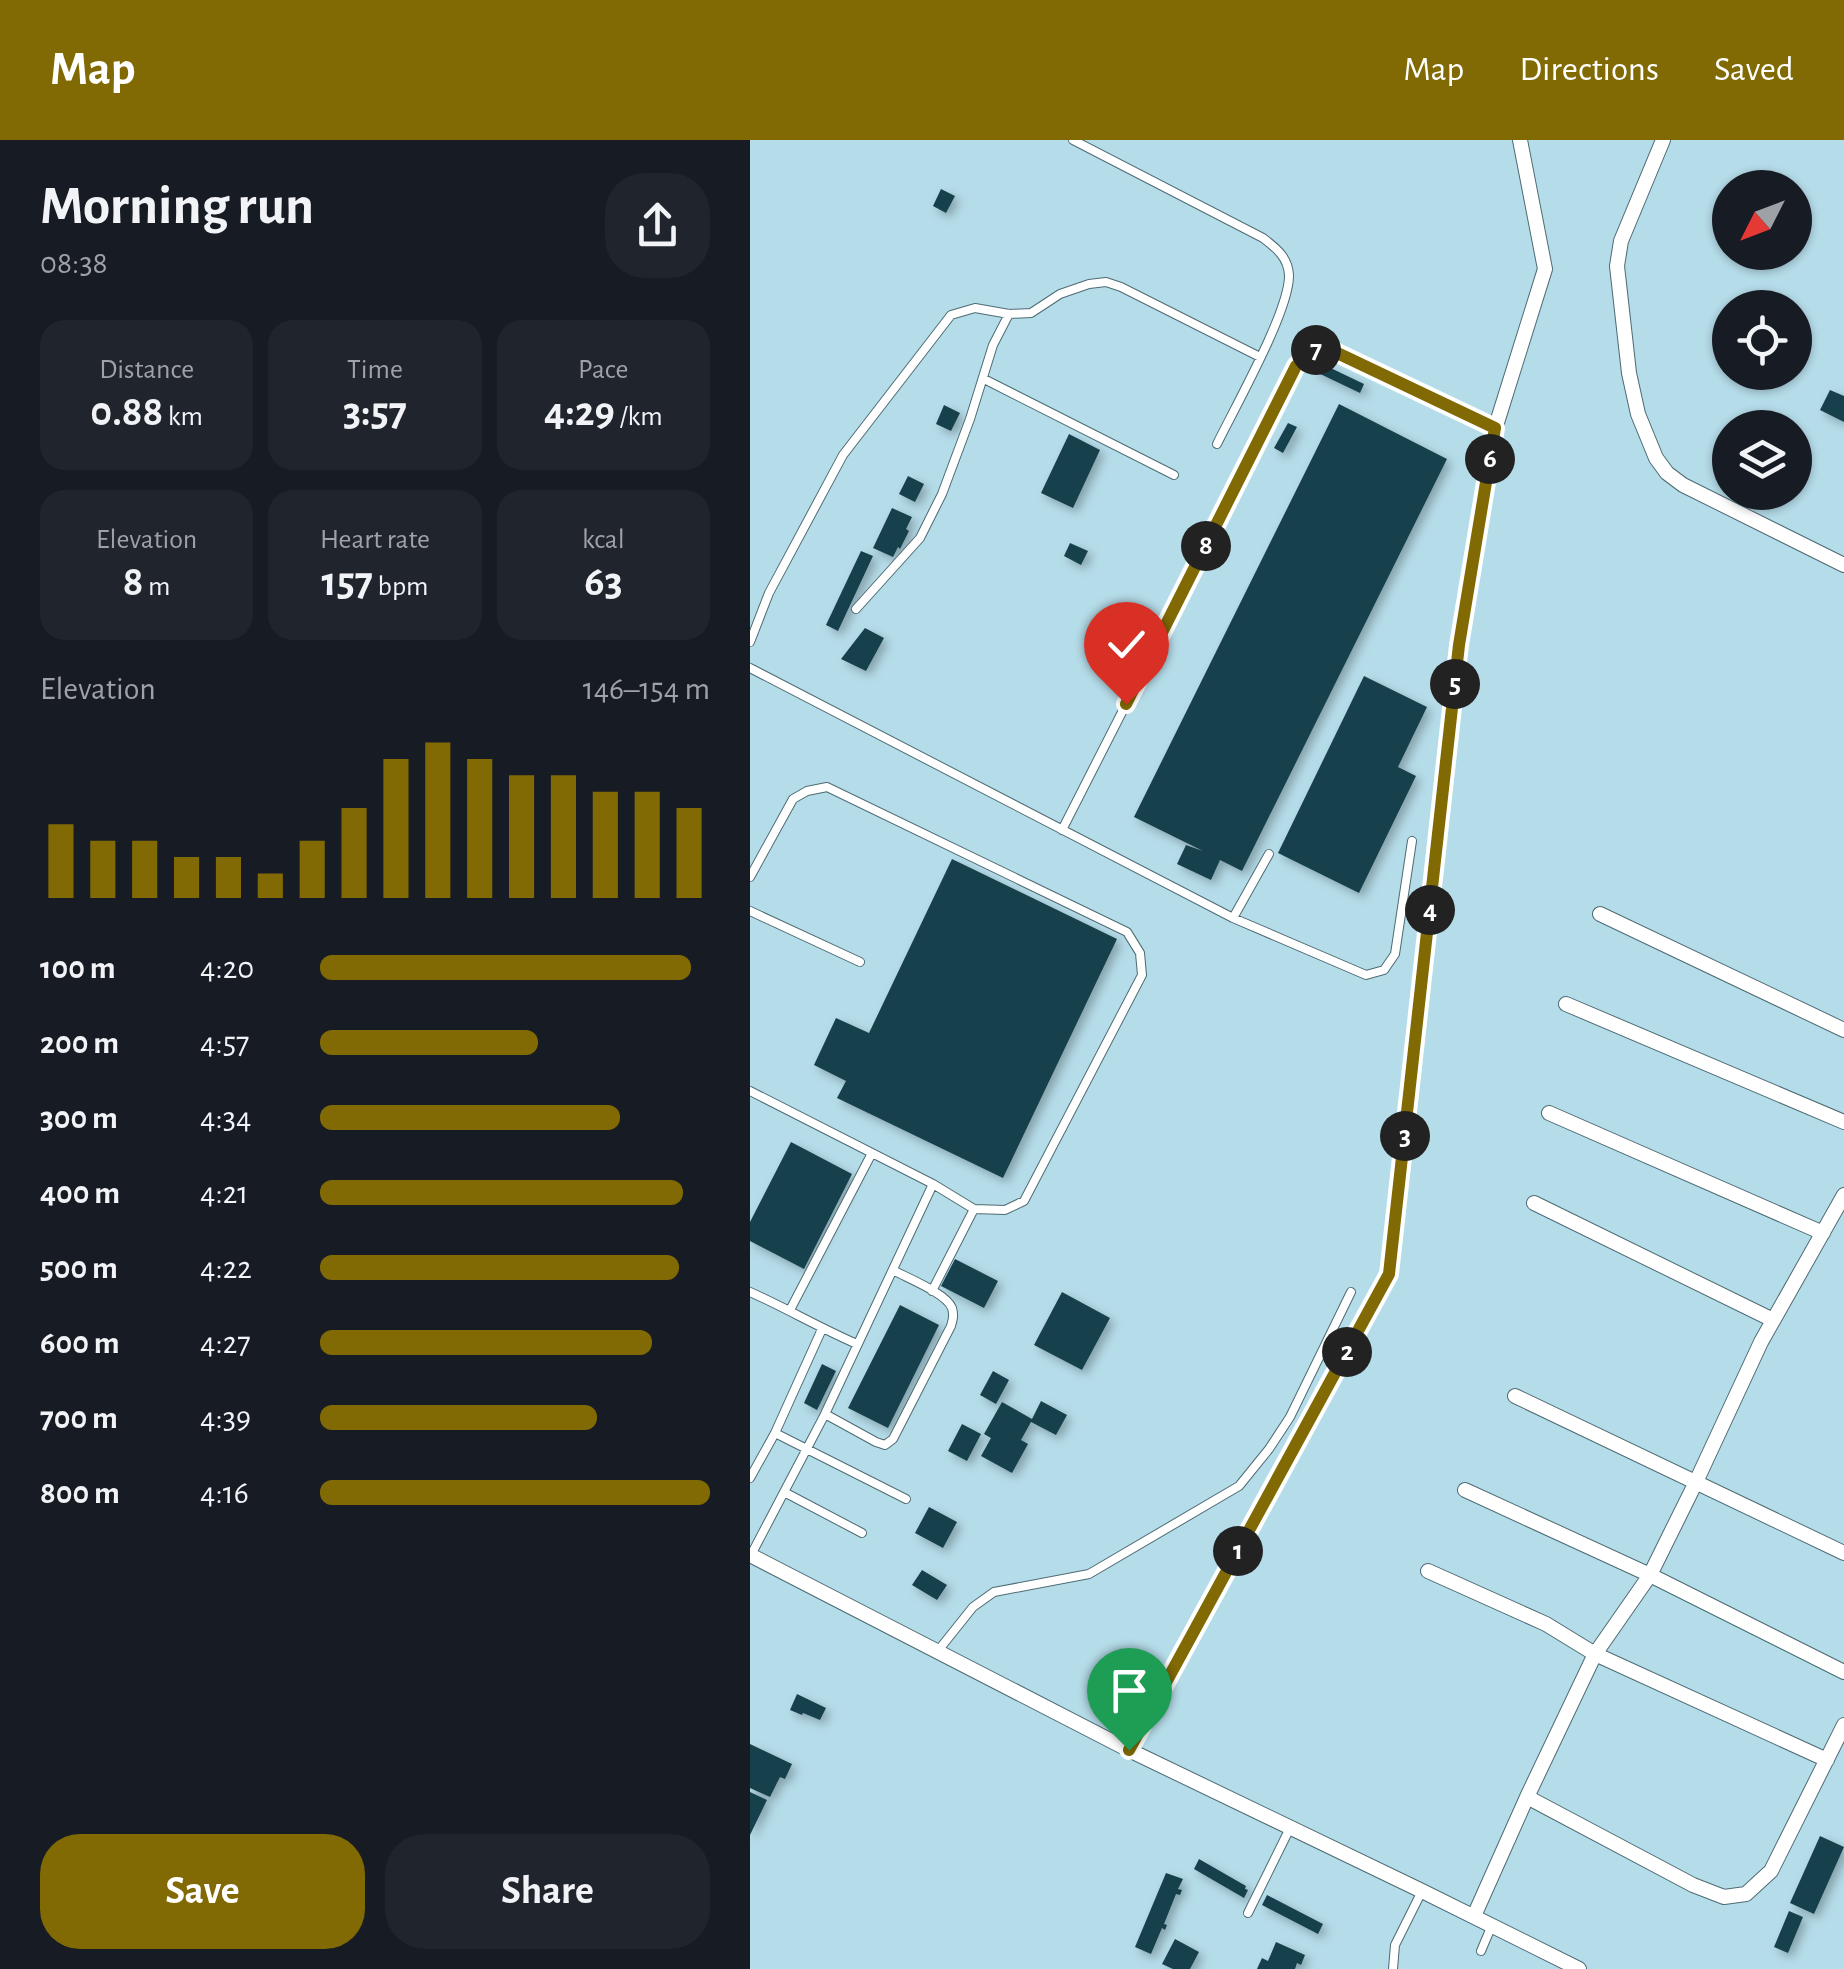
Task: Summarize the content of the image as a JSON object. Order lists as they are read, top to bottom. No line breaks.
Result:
{"north":"bottom left","page":{"header":"Map","nav":["Map","Directions","Saved"],"heading":["Morning run","08:38"],"stats":[["Distance","0.88 km"],["Time","3:57"],["Pace","4:29 /km"],["Elevation","8 m"],["Heart rate","157 bpm"],["kcal","63"]],"pins":["7","6","8","5","4","3","2","1"],"chart":["Elevation","146–154 m"],"list":[{"name":"100 m","note":"4:20"},{"name":"200 m","note":"4:57"},{"name":"300 m","note":"4:34"},{"name":"400 m","note":"4:21"},{"name":"500 m","note":"4:22"},{"name":"600 m","note":"4:27"},{"name":"700 m","note":"4:39"},{"name":"800 m","note":"4:16"}],"buttons":["Save","Share"]}}
